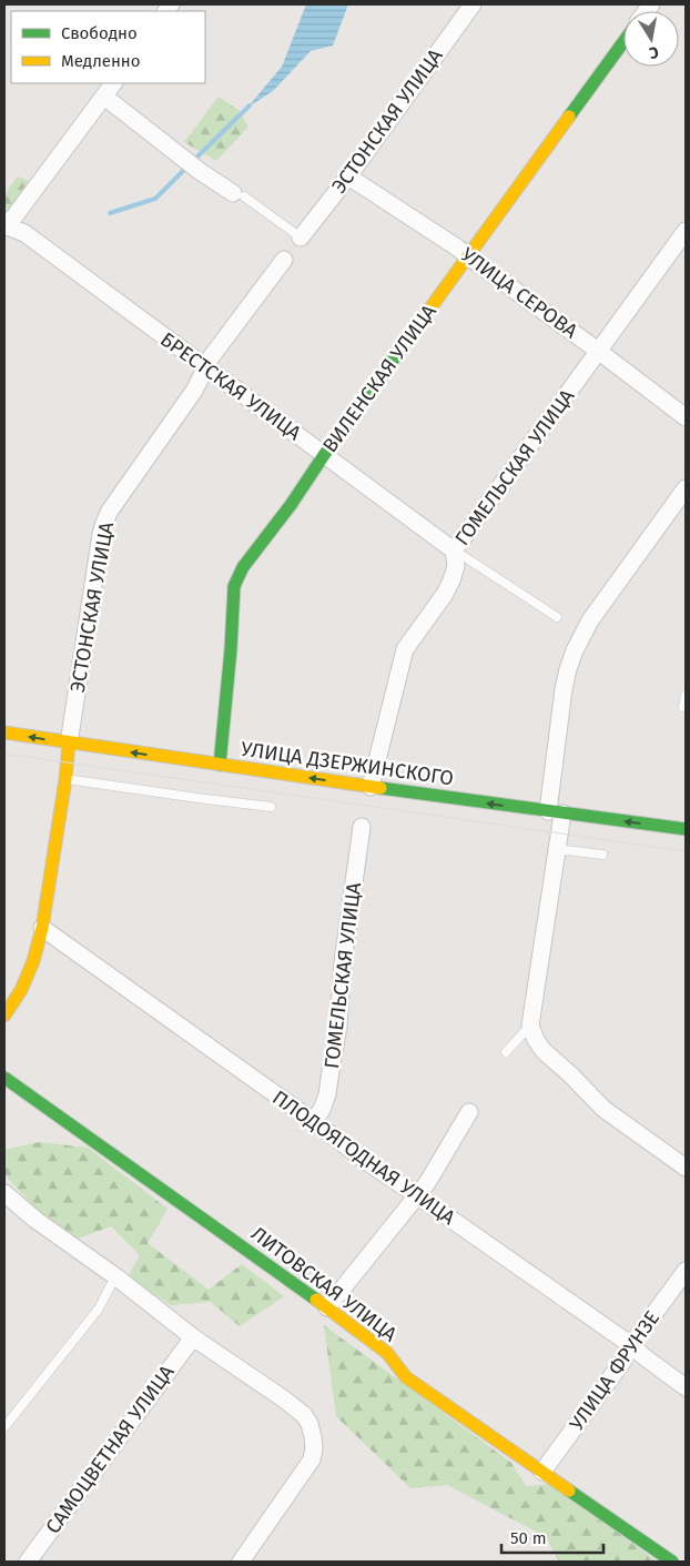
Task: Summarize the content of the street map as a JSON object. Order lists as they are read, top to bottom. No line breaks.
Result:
{"streets":{"street":["ЭСТОНСКАЯ УЛИЦА","УЛИЦА СЕРОВА","ВИЛЕНСКАЯ УЛИЦА","БРЕСТСКАЯ УЛИЦА","ГОМЕЛЬСКАЯ УЛИЦА","УЛИЦА ДЗЕРЖИНСКОГО","ПЛОДОЯГОДНАЯ УЛИЦА","ЛИТОВСКАЯ УЛИЦА","УЛИЦА ФРУНЗЕ","САМОЦВЕТНАЯ УЛИЦА"]},"crossings":[["ЭСТОНСКАЯ УЛИЦА","УЛИЦА СЕРОВА"],["ЭСТОНСКАЯ УЛИЦА","БРЕСТСКАЯ УЛИЦА"],["ЭСТОНСКАЯ УЛИЦА","УЛИЦА ДЗЕРЖИНСКОГО"],["УЛИЦА СЕРОВА","ВИЛЕНСКАЯ УЛИЦА"],["УЛИЦА СЕРОВА","ГОМЕЛЬСКАЯ УЛИЦА"],["ВИЛЕНСКАЯ УЛИЦА","БРЕСТСКАЯ УЛИЦА"],["ВИЛЕНСКАЯ УЛИЦА","УЛИЦА ДЗЕРЖИНСКОГО"],["БРЕСТСКАЯ УЛИЦА","ГОМЕЛЬСКАЯ УЛИЦА"],["ГОМЕЛЬСКАЯ УЛИЦА","УЛИЦА ДЗЕРЖИНСКОГО"],["ГОМЕЛЬСКАЯ УЛИЦА","ПЛОДОЯГОДНАЯ УЛИЦА"],["ПЛОДОЯГОДНАЯ УЛИЦА","УЛИЦА ФРУНЗЕ"],["ЛИТОВСКАЯ УЛИЦА","УЛИЦА ФРУНЗЕ"]],"one_way":["УЛИЦА ДЗЕРЖИНСКОГО"],"legend":["Свободно","Медленно"],"scale_bar":"50 m","north":"bottom"}
